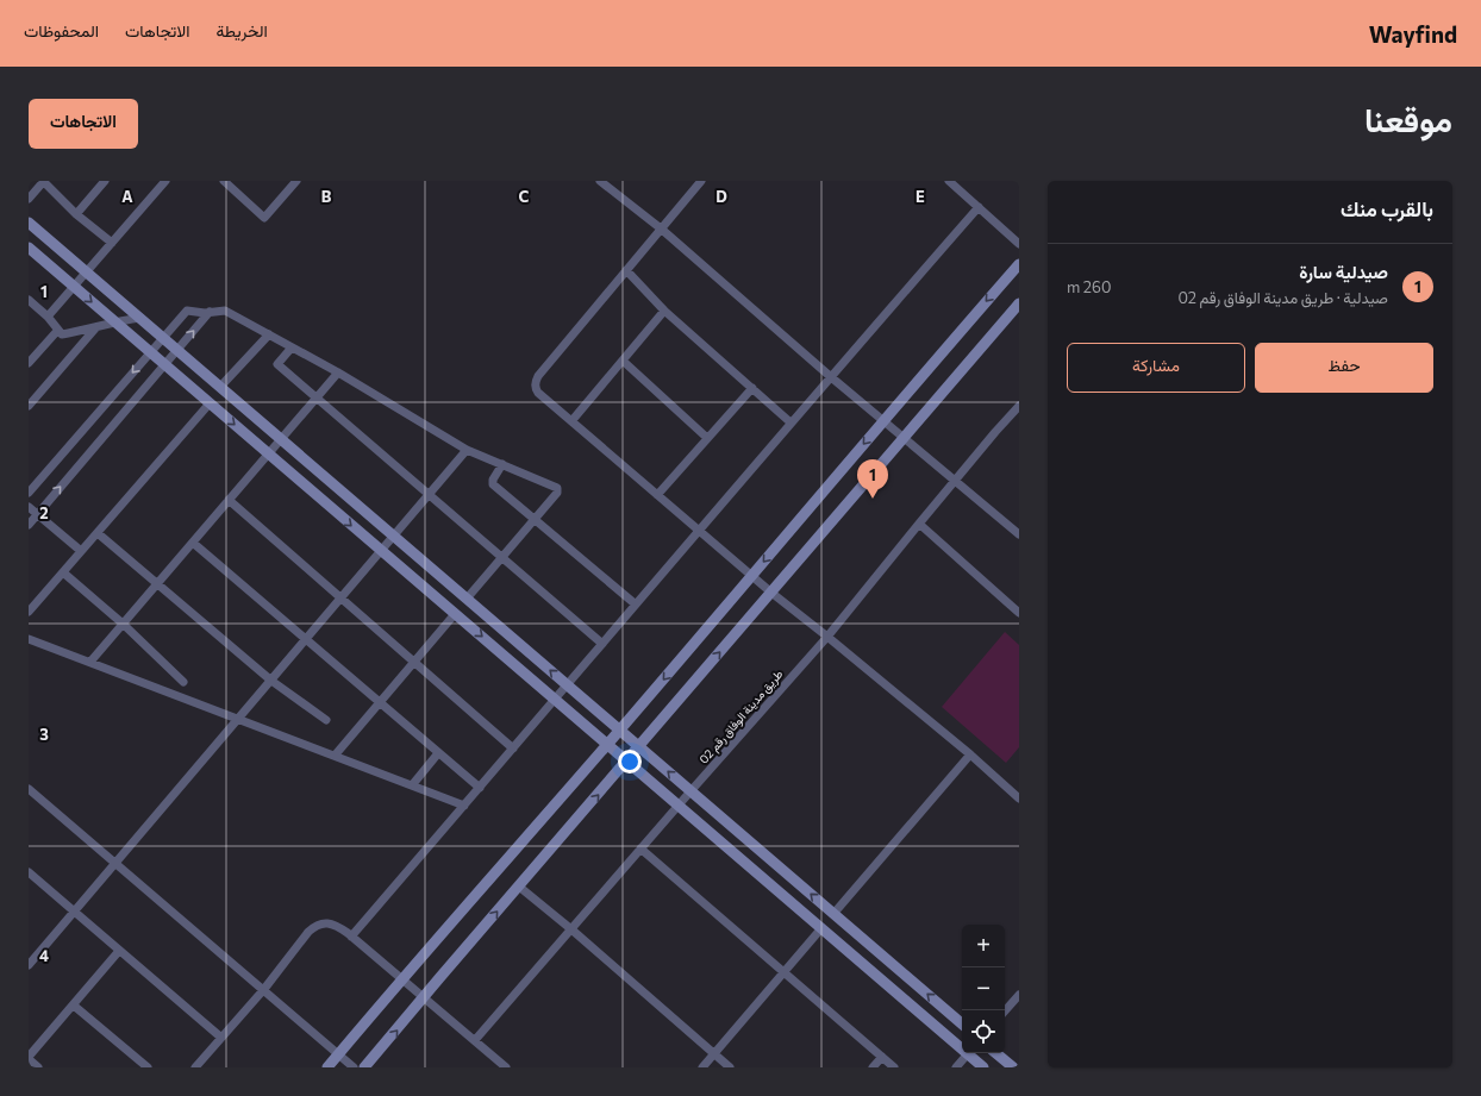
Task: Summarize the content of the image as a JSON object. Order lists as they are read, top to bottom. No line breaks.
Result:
{"streets":{"street":["طريق مدينة الوفاق رقم 02"]},"page":{"header":"Wayfind","nav":["الخريطة","الاتجاهات","المحفوظات"],"title":"موقعنا","buttons":["الاتجاهات",["حفظ","مشاركة"]],"heading":"بالقرب منك","list":[{"mark":"1","name":"صيدلية سارة","note":"صيدلية · طريق مدينة الوفاق رقم 02","value":"260 m"}],"pins":"1","map_buttons":["+","−"]},"grid":{"columns":["A","B","C","D","E"],"rows":["1","2","3","4"]}}
